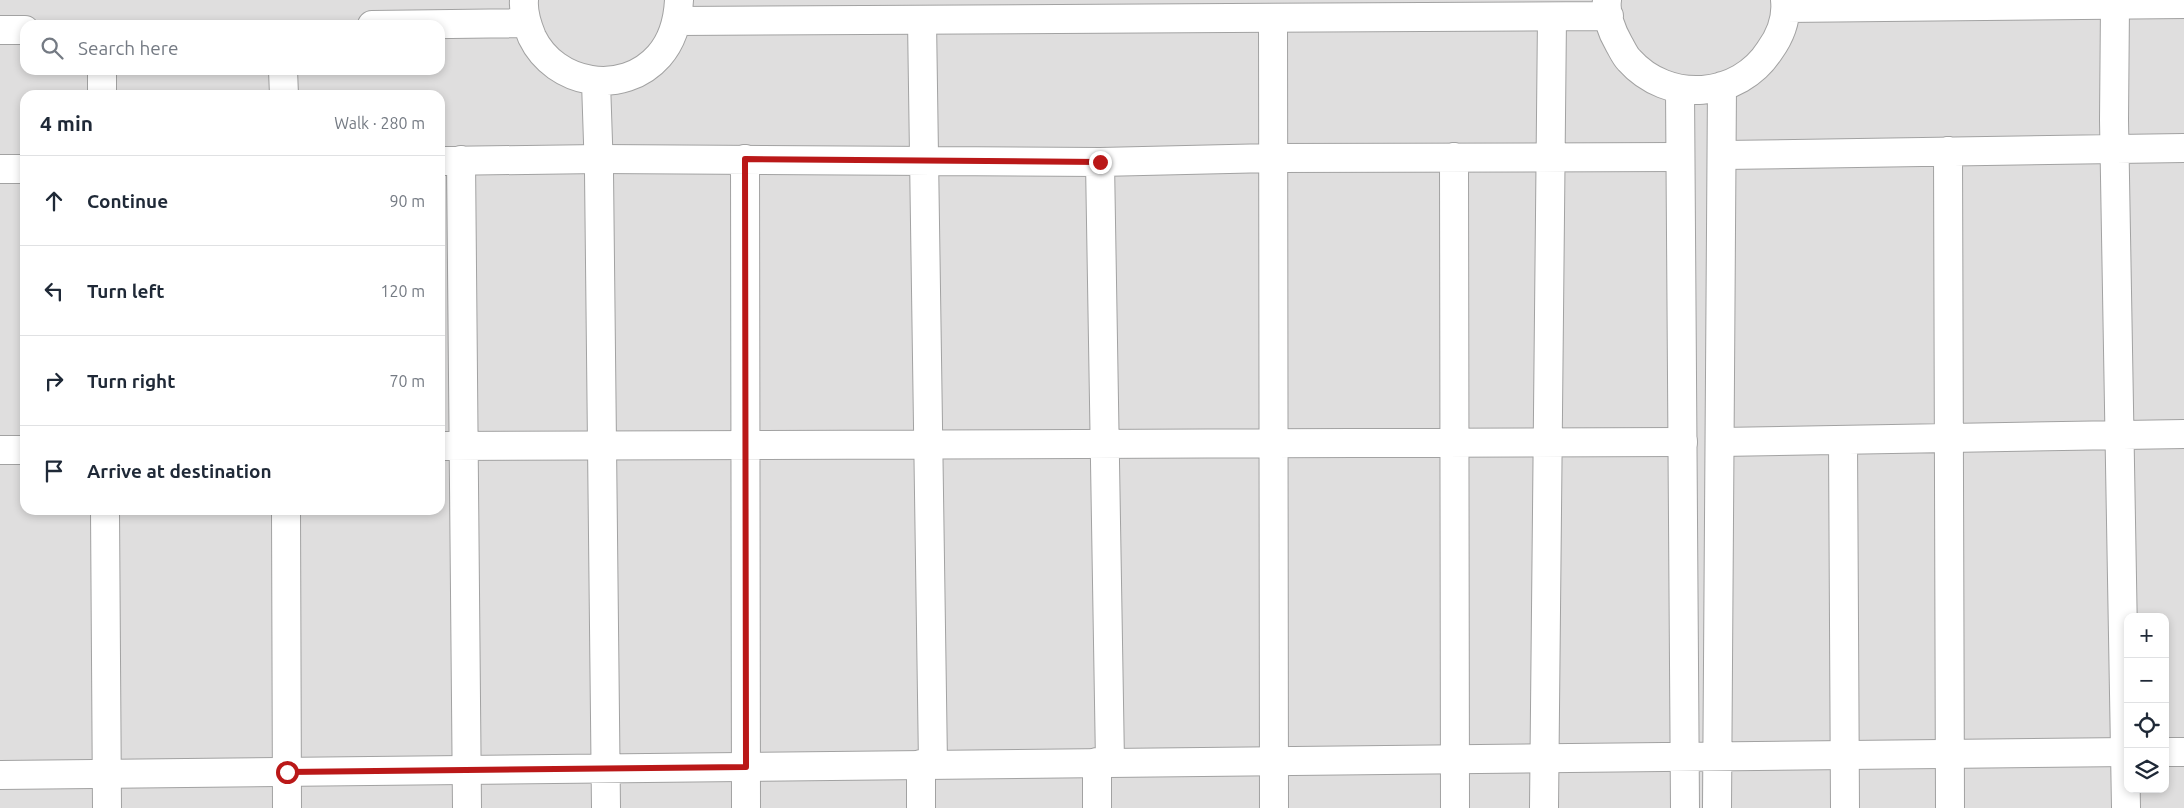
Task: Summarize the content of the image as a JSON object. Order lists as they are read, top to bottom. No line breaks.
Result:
{"page":{"search":"Search here","heading":["4 min","Walk · 280 m"],"list":[["Continue","90 m"],["Turn left","120 m"],["Turn right","70 m"],"Arrive at destination"],"map_buttons":["+","−"]}}
